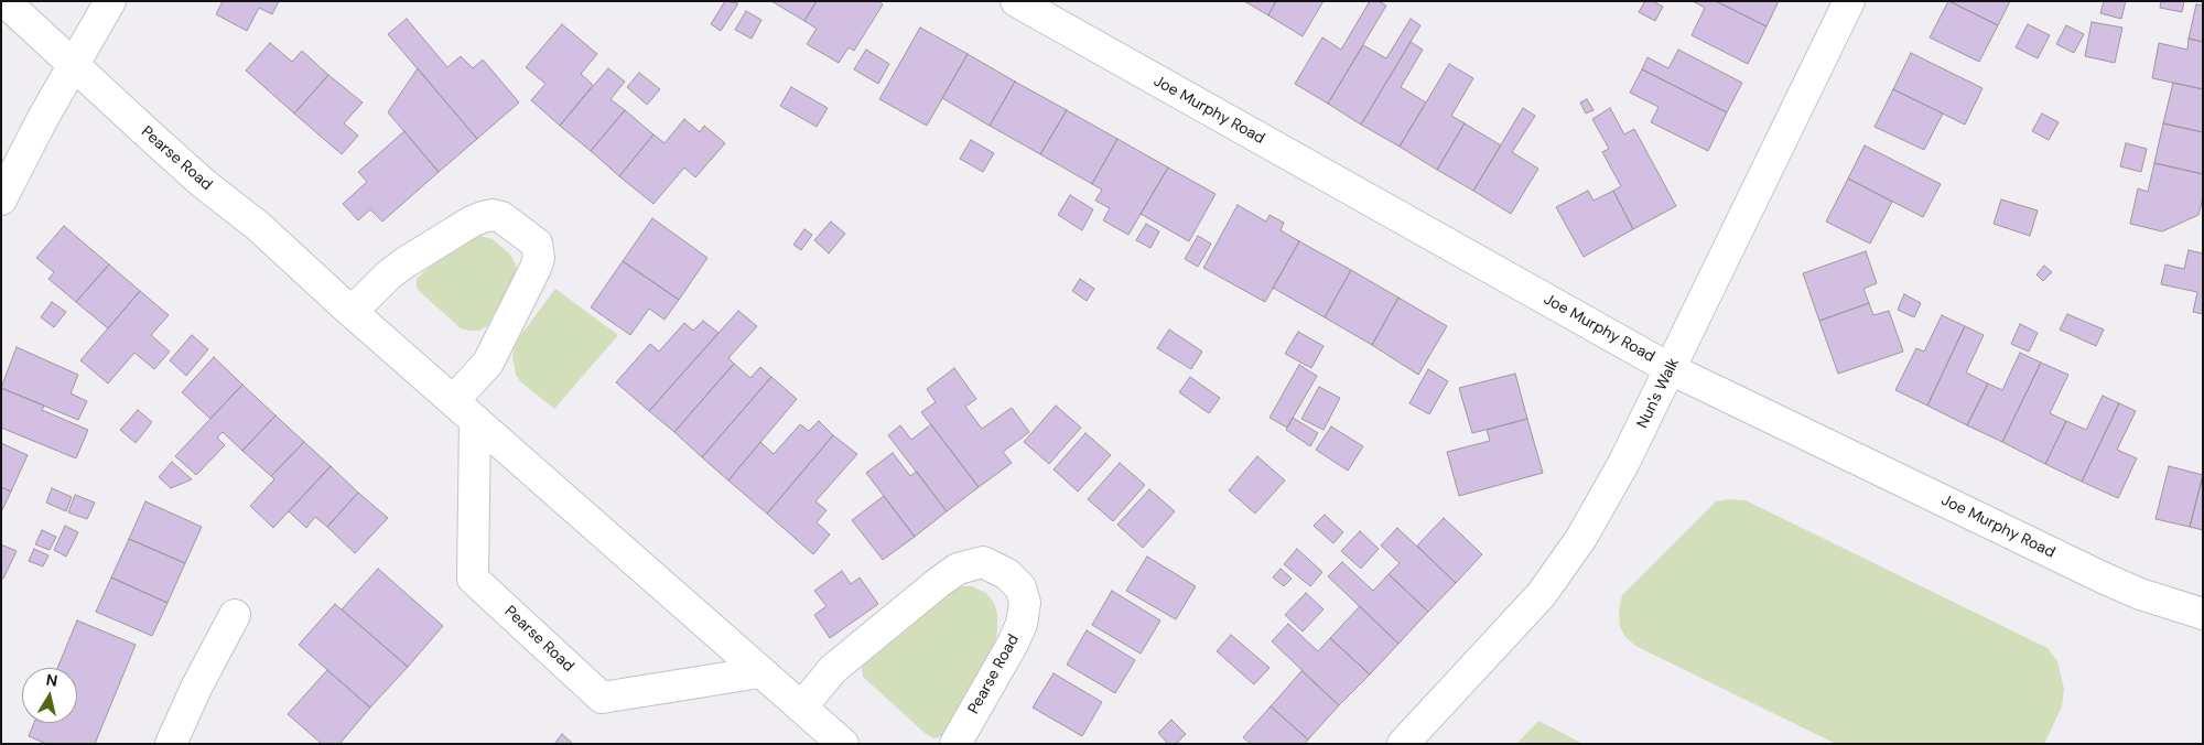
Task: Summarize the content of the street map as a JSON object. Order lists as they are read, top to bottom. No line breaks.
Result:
{"streets":{"street":["Joe Murphy Road","Pearse Road","Nun's Walk"]},"crossings":[["Joe Murphy Road","Nun's Walk"]],"north":"top"}
